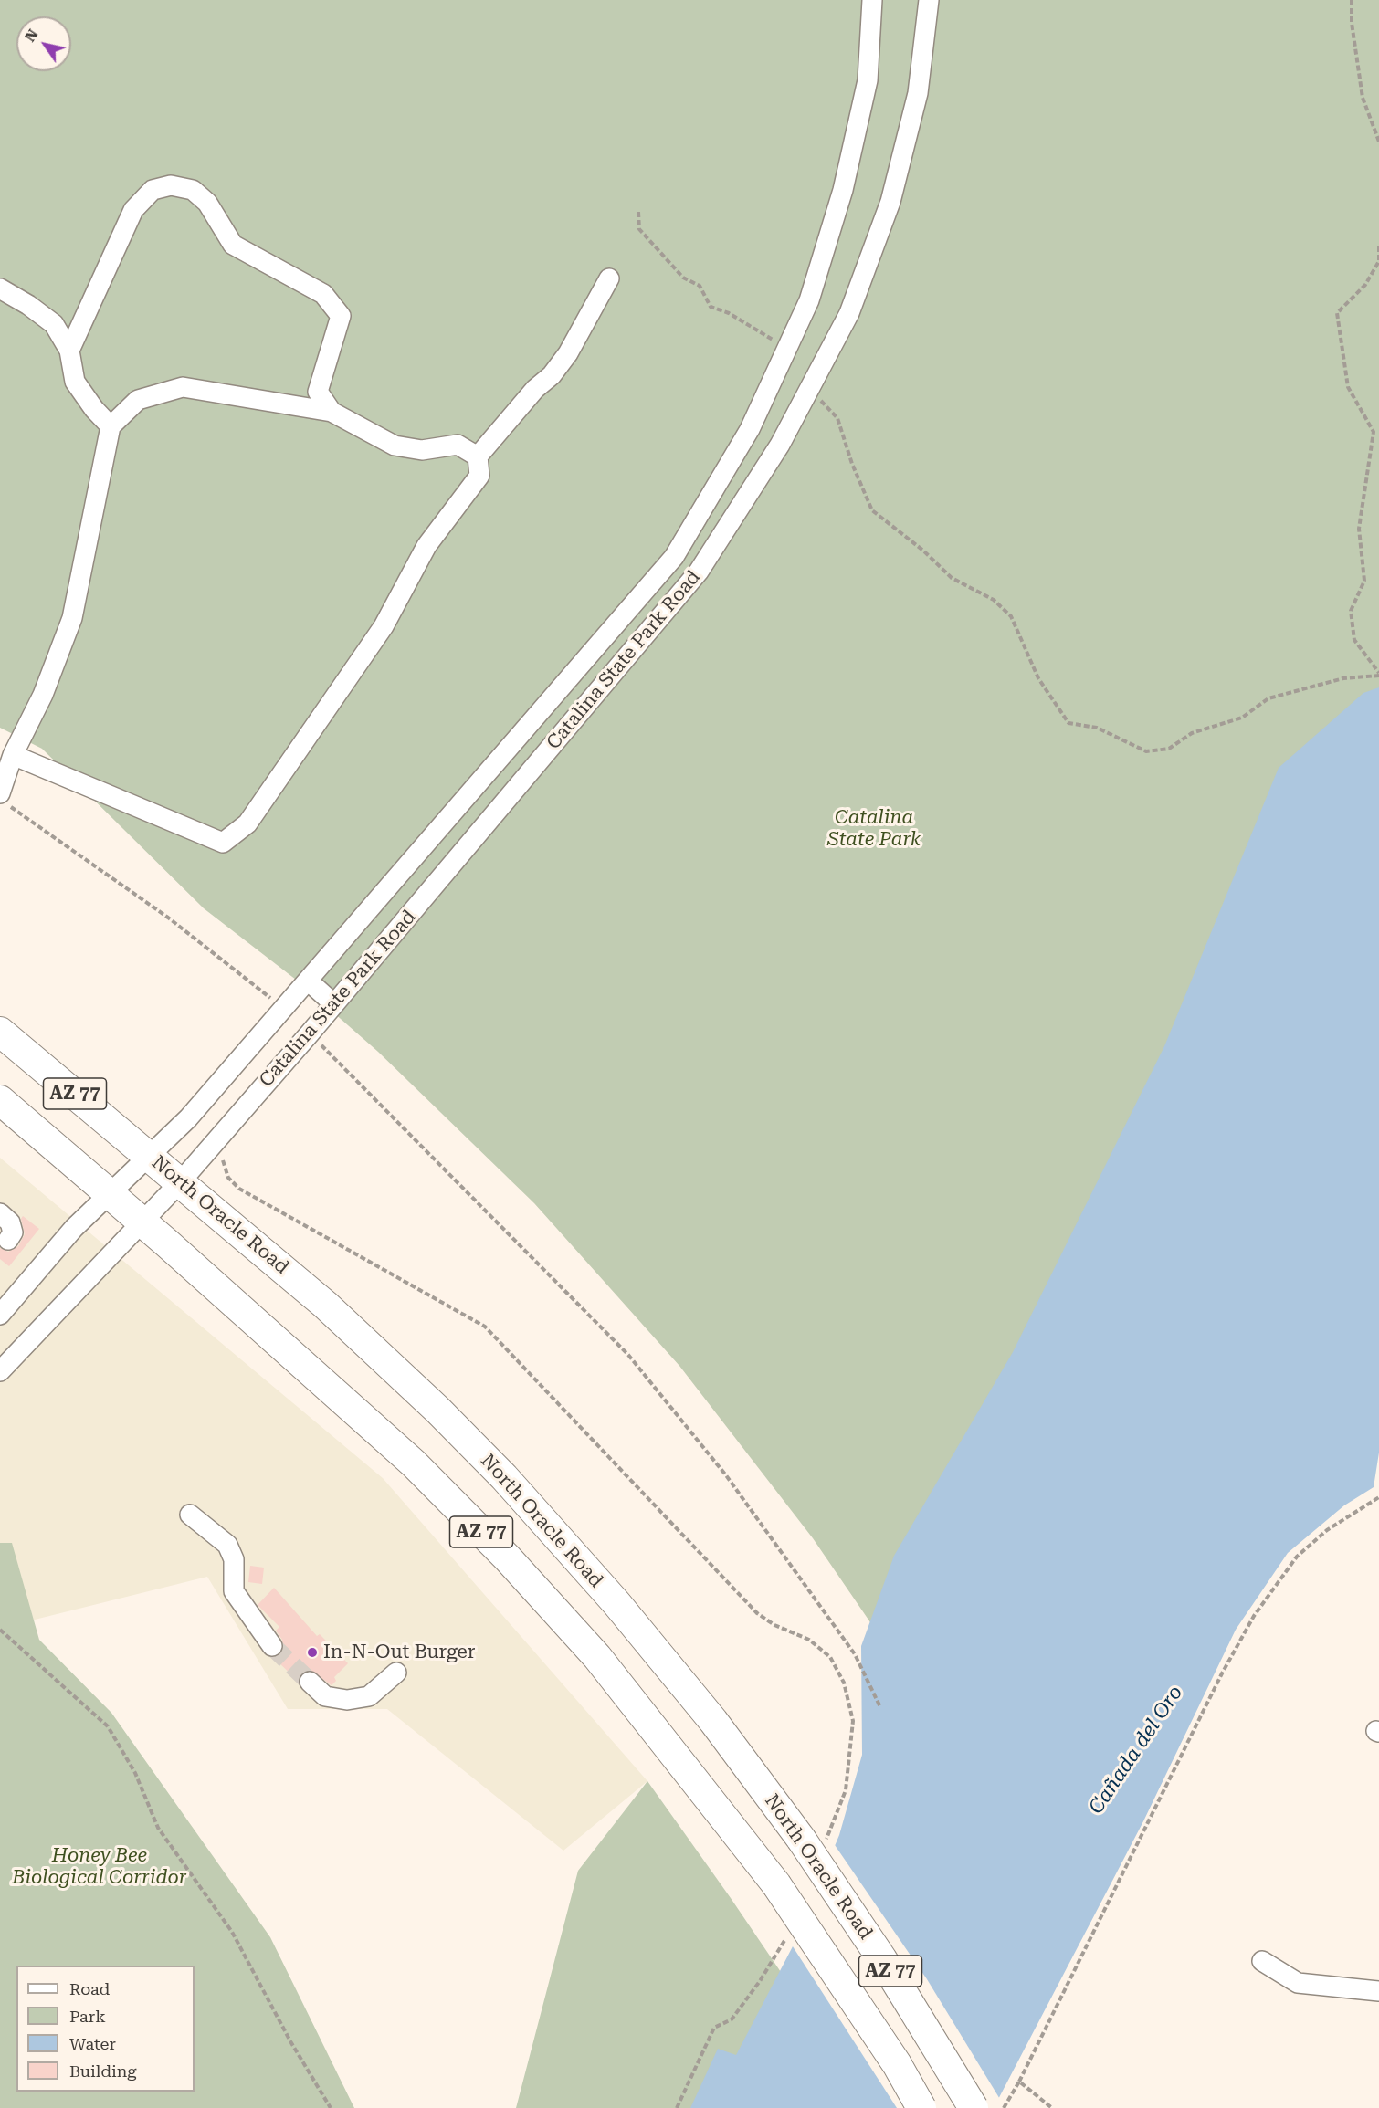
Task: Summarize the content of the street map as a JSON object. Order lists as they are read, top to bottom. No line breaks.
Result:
{"streets":{"highway":["AZ 77","North Oracle Road"],"street":["Catalina State Park Road"]},"crossings":[["Catalina State Park Road","AZ 77"],["Catalina State Park Road","North Oracle Road"]],"water":["Cañada del Oro"],"parks":["Catalina State Park","Honey Bee Biological Corridor"],"places":["In-N-Out Burger"],"legend":["Road","Park","Water","Building"],"north":"top left"}
